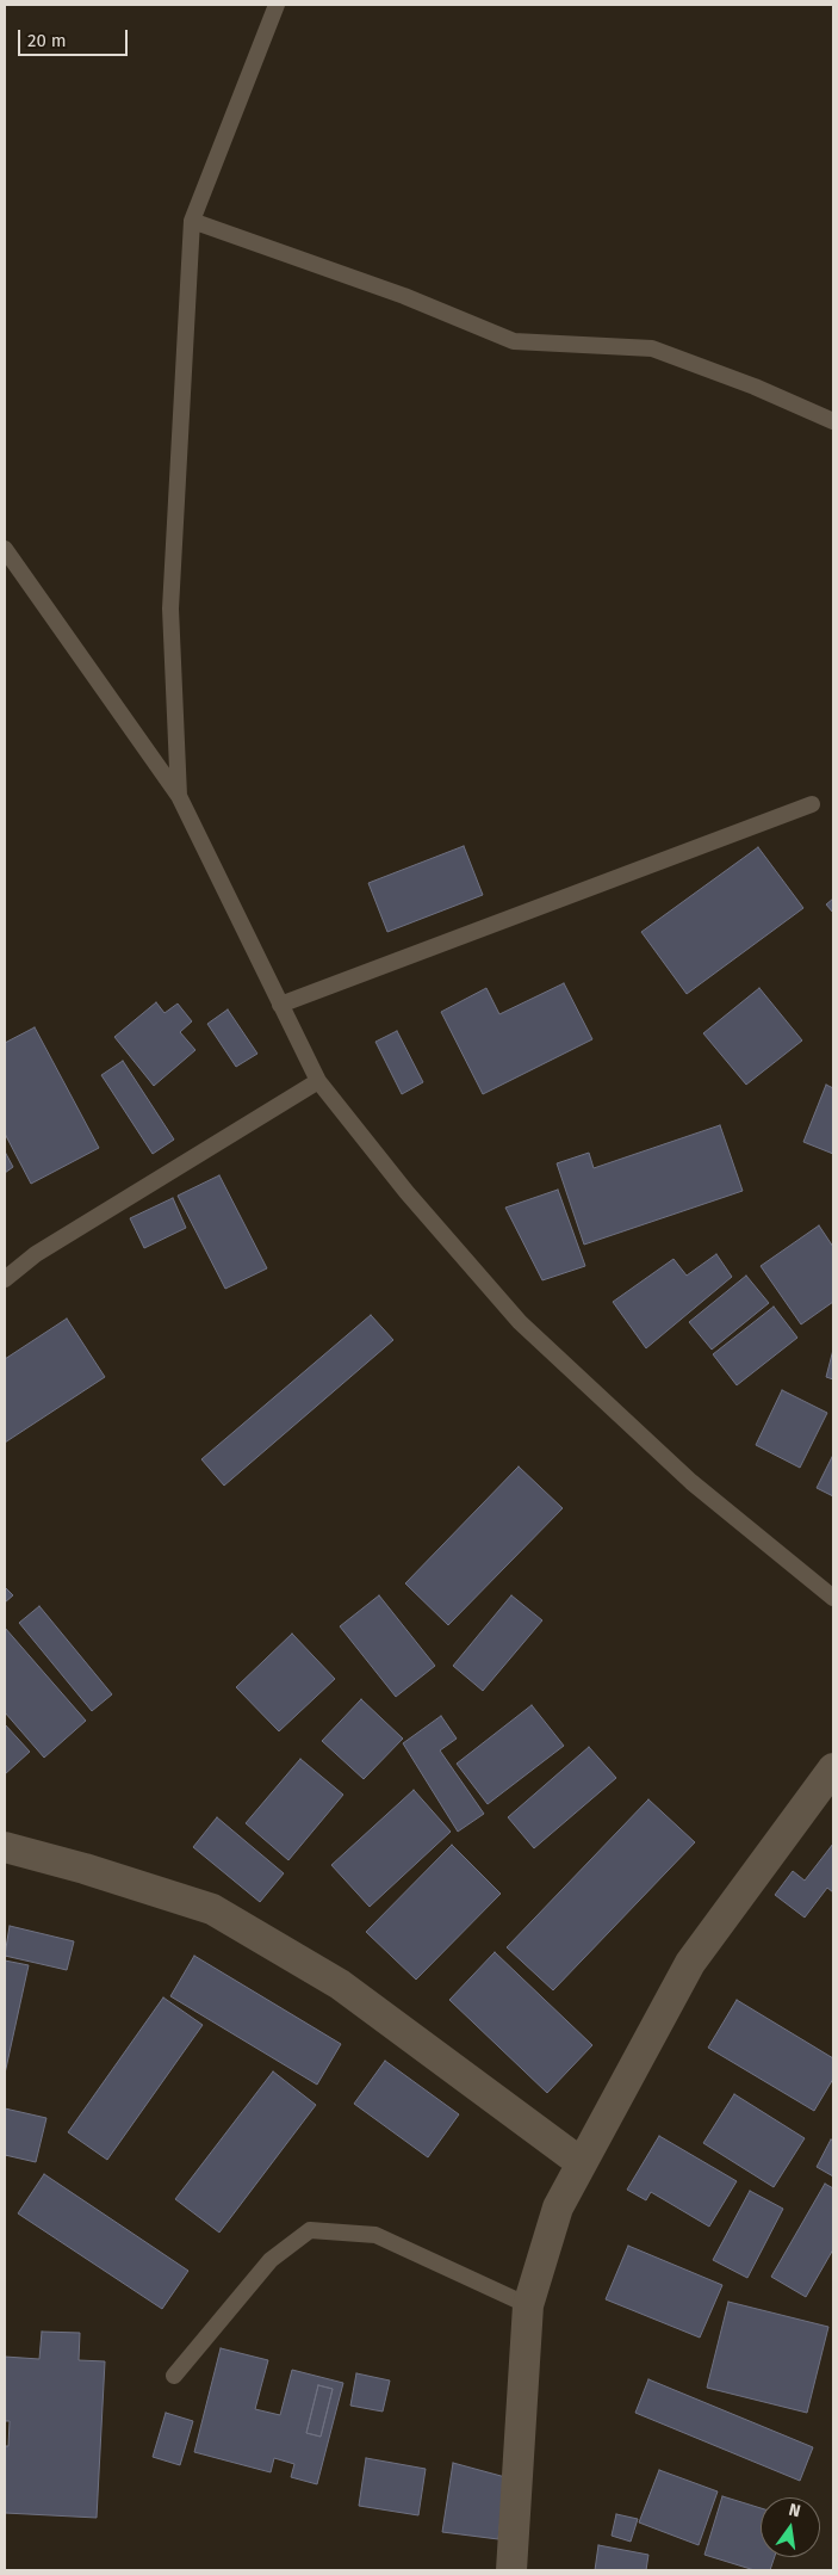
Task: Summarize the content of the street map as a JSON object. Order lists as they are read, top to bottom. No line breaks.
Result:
{"scale_bar":"20 m","north":"top"}
